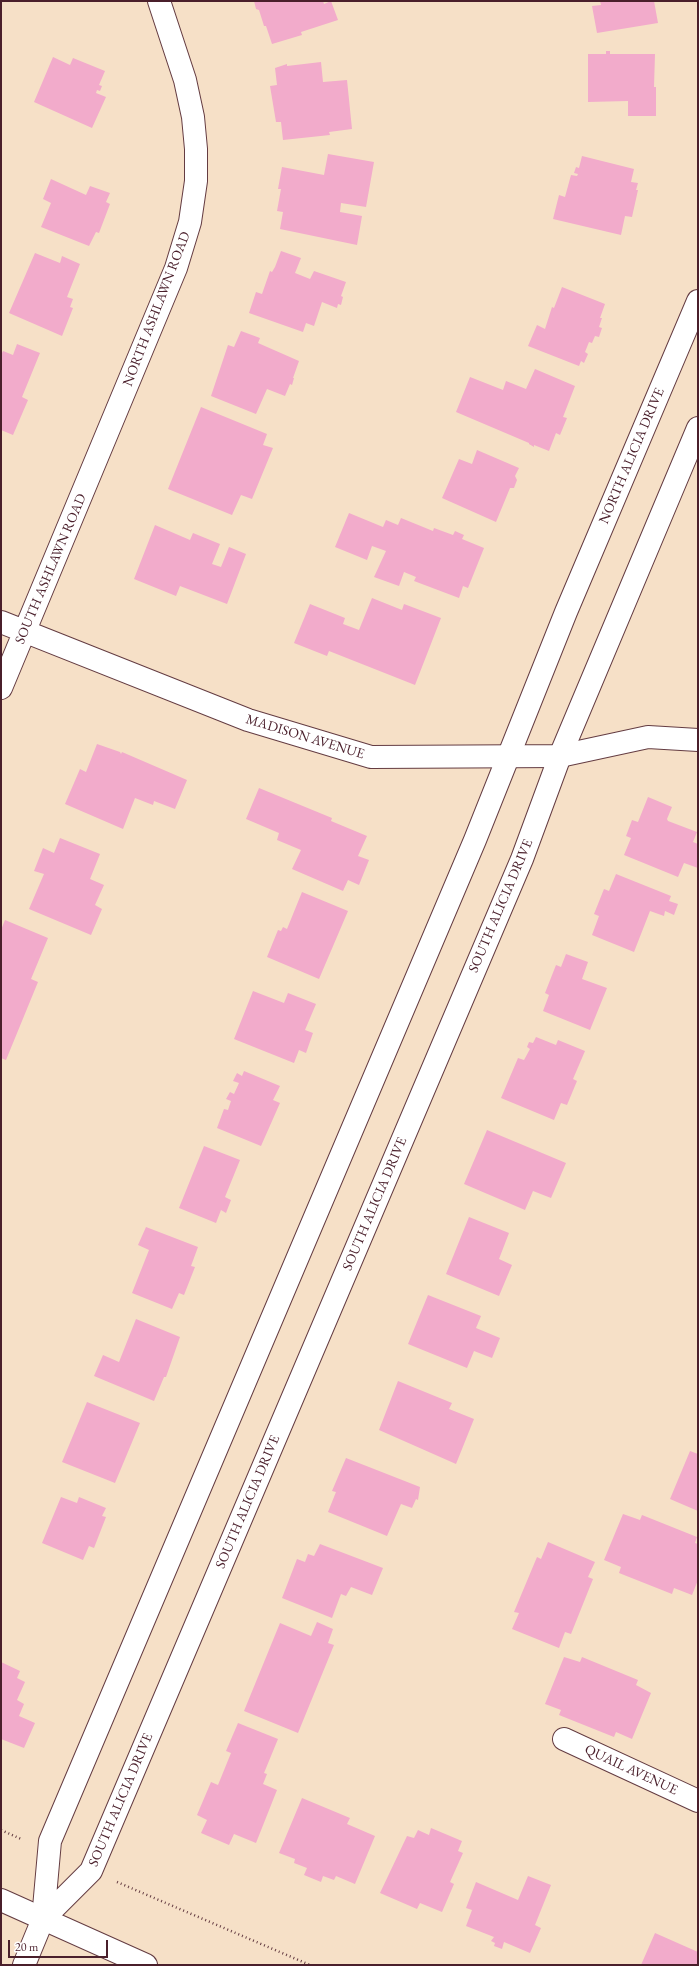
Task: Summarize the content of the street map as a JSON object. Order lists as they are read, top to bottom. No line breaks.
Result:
{"streets":{"main road":["NORTH ASHLAWN ROAD","NORTH ALICIA DRIVE","SOUTH ASHLAWN ROAD","MADISON AVENUE","SOUTH ALICIA DRIVE","QUAIL AVENUE"]},"crossings":[["NORTH ASHLAWN ROAD","SOUTH ASHLAWN ROAD"],["NORTH ALICIA DRIVE","MADISON AVENUE"],["SOUTH ASHLAWN ROAD","MADISON AVENUE"],["MADISON AVENUE","SOUTH ALICIA DRIVE"]],"scale_bar":"20 m"}
